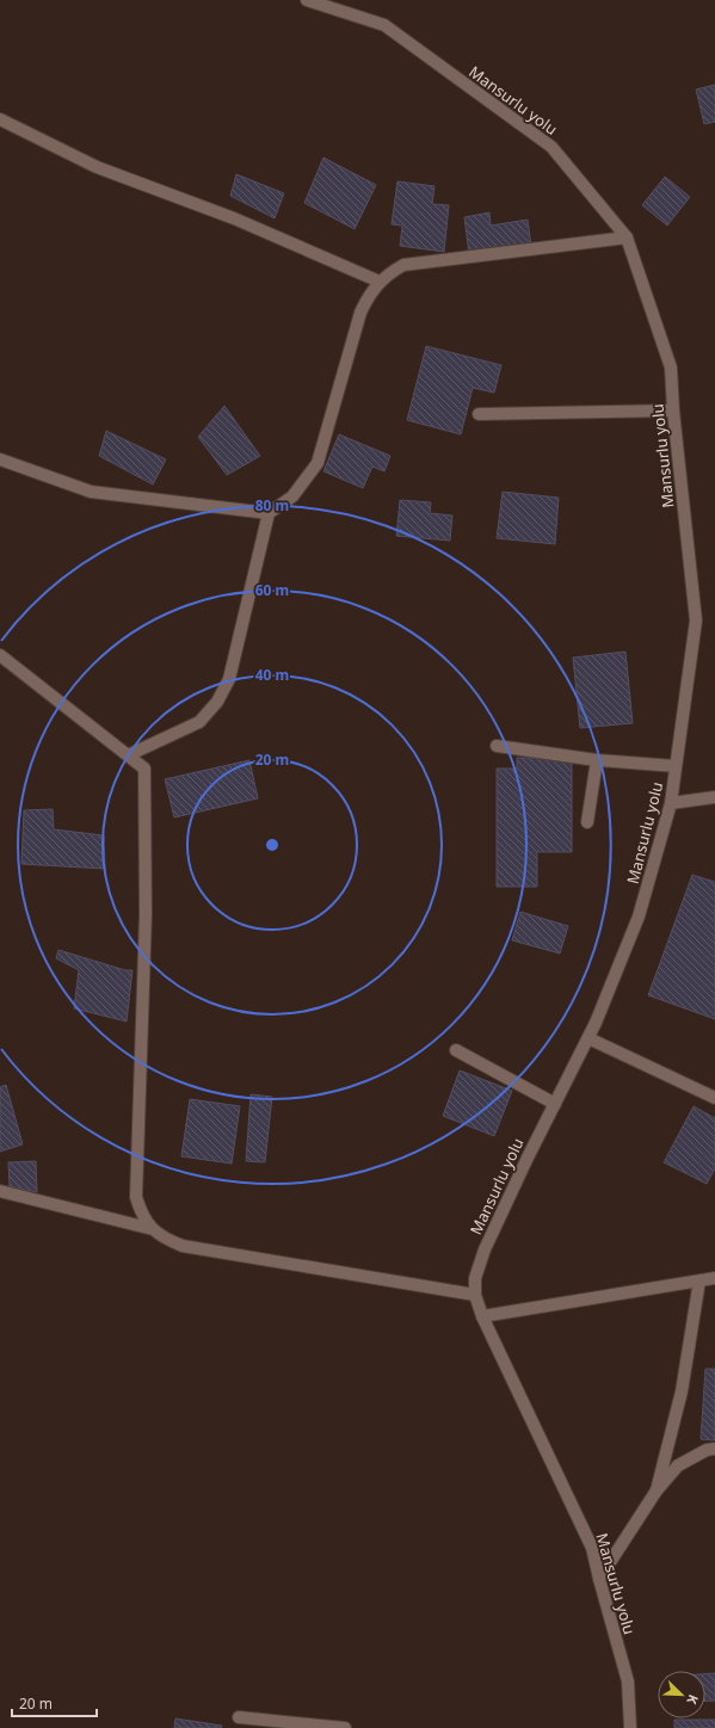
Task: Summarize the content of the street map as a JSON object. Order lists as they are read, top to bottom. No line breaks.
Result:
{"streets":{"street":["Mansurlu yolu"]},"scale_bar":"20 m","north":"bottom right","rings":["80 m","60 m","40 m","20 m"]}
